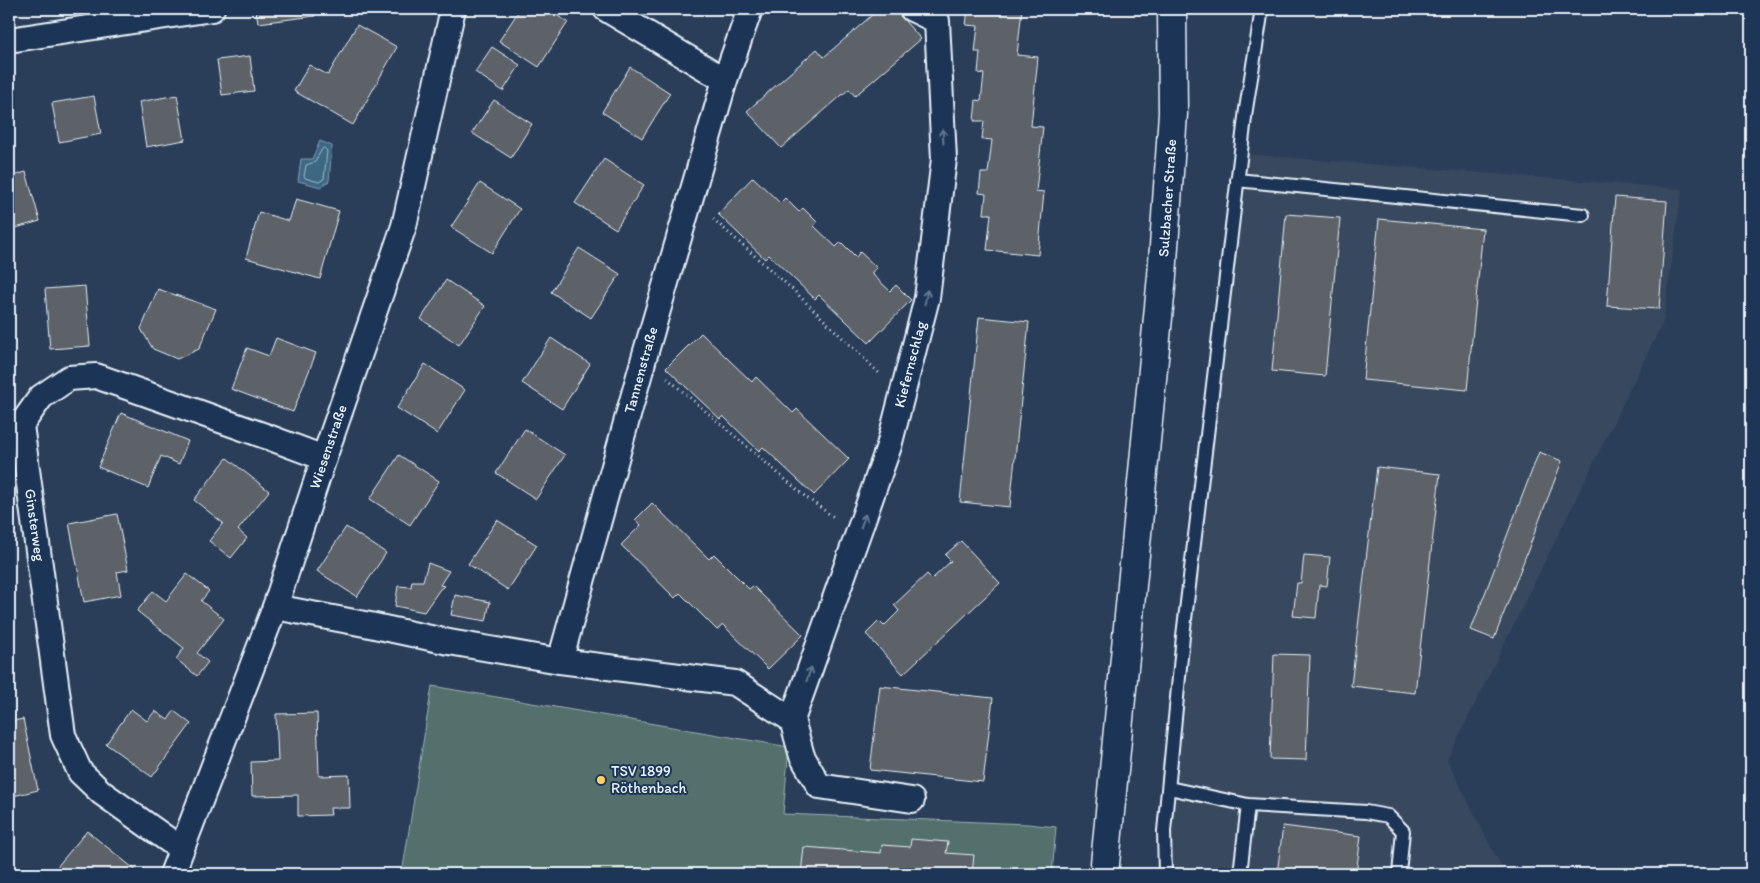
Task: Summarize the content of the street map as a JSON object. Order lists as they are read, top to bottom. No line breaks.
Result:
{"streets":{"main road":["Sulzbacher Straße"],"street":["Kiefernschlag","Tannenstraße","Wiesenstraße","Ginsterweg"]},"crossings":[["Wiesenstraße","Ginsterweg"]],"one_way":["Kiefernschlag"],"places":["TSV 1899 Röthenbach"]}
